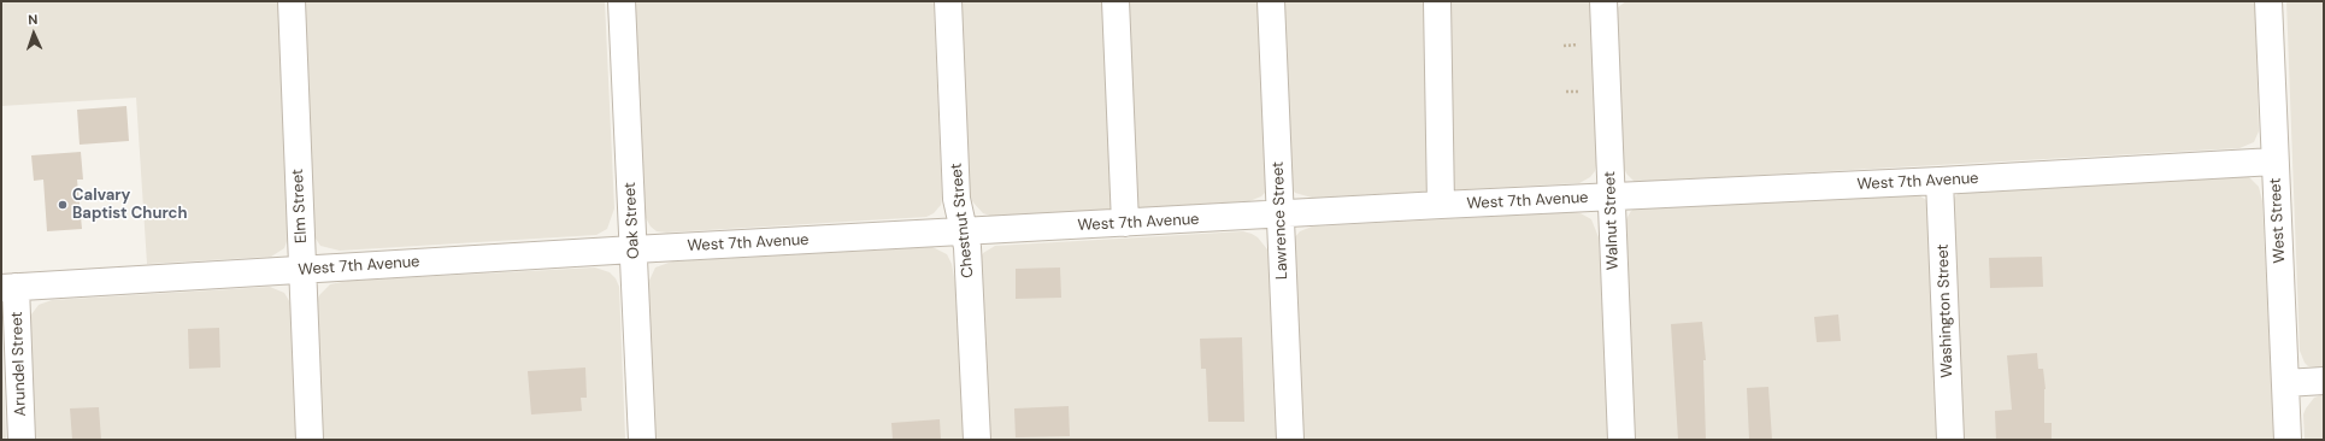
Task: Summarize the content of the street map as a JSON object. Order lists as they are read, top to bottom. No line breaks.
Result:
{"streets":{"street":["West 7th Avenue","Elm Street","Oak Street","Chestnut Street","Lawrence Street","Walnut Street","West Street","Washington Street","Arundel Street"]},"crossings":[["West 7th Avenue","Elm Street"],["West 7th Avenue","Oak Street"],["West 7th Avenue","Chestnut Street"],["West 7th Avenue","Lawrence Street"],["West 7th Avenue","Walnut Street"],["West 7th Avenue","West Street"],["West 7th Avenue","Washington Street"],["West 7th Avenue","Arundel Street"]],"places":["Calvary Baptist Church"],"north":"top"}
